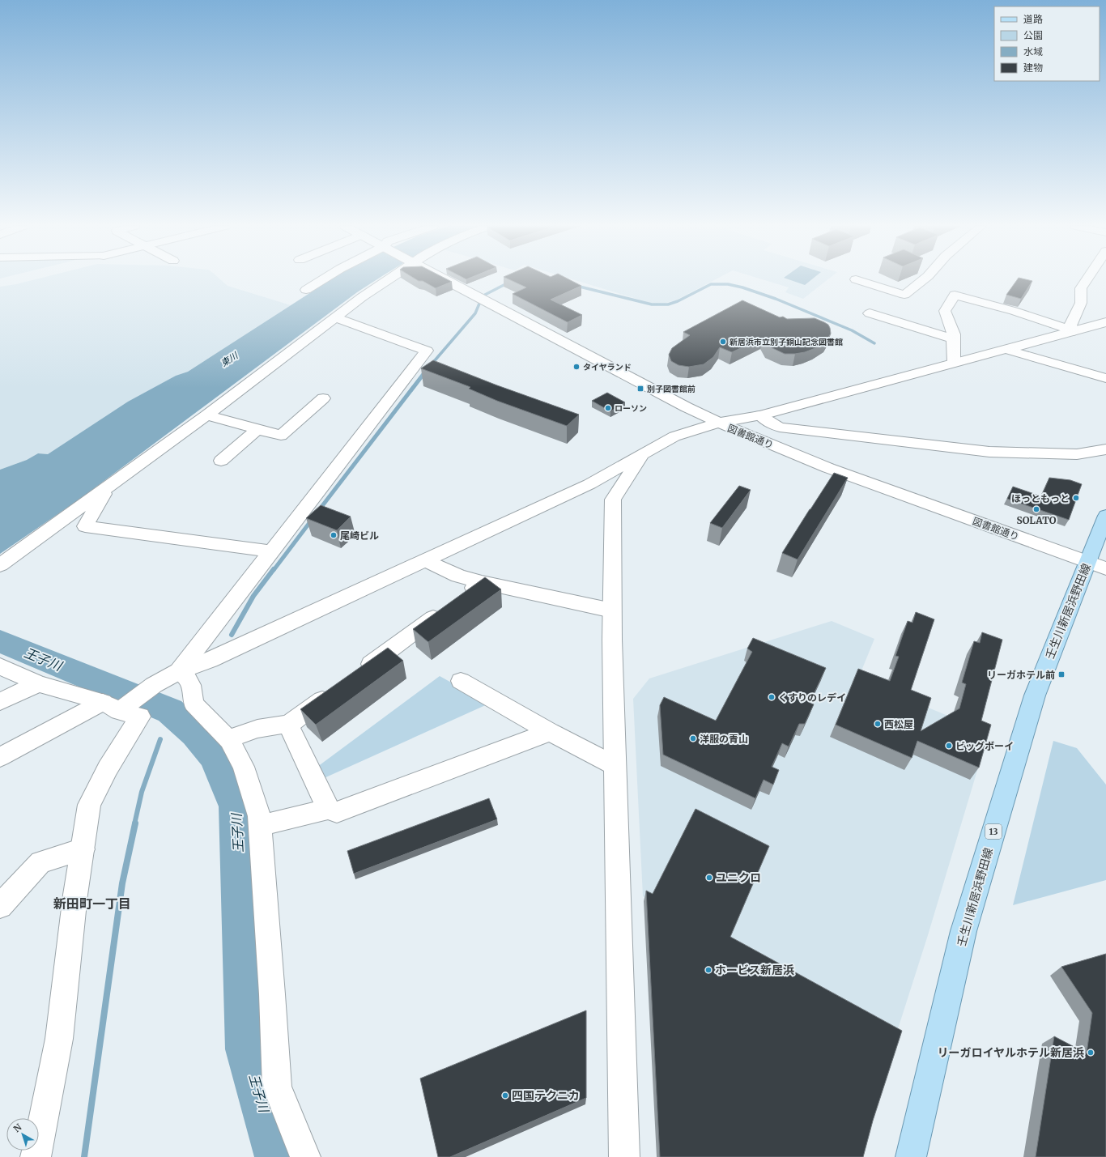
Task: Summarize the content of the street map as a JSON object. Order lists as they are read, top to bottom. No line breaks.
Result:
{"streets":{"main road":["壬生川新居浜野田線","13"],"street":["図書館通り"]},"crossings":[["図書館通り","壬生川新居浜野田線"]],"districts":["新田町一丁目"],"water":["東川","王子川"],"places":{"other":["新居浜市立別子銅山記念図書館","タイヤランド","ローソン","ほっともっと","SOLATO","尾崎ビル","くすりのレデイ","西松屋","洋服の青山","ビッグボーイ","ユニクロ","ホービス新居浜","リーガロイヤルホテル新居浜","四国テクニカ"],"transit":["別子図書館前","リーガホテル前"]},"legend":["道路","公園","水域","建物"],"north":"top left"}
